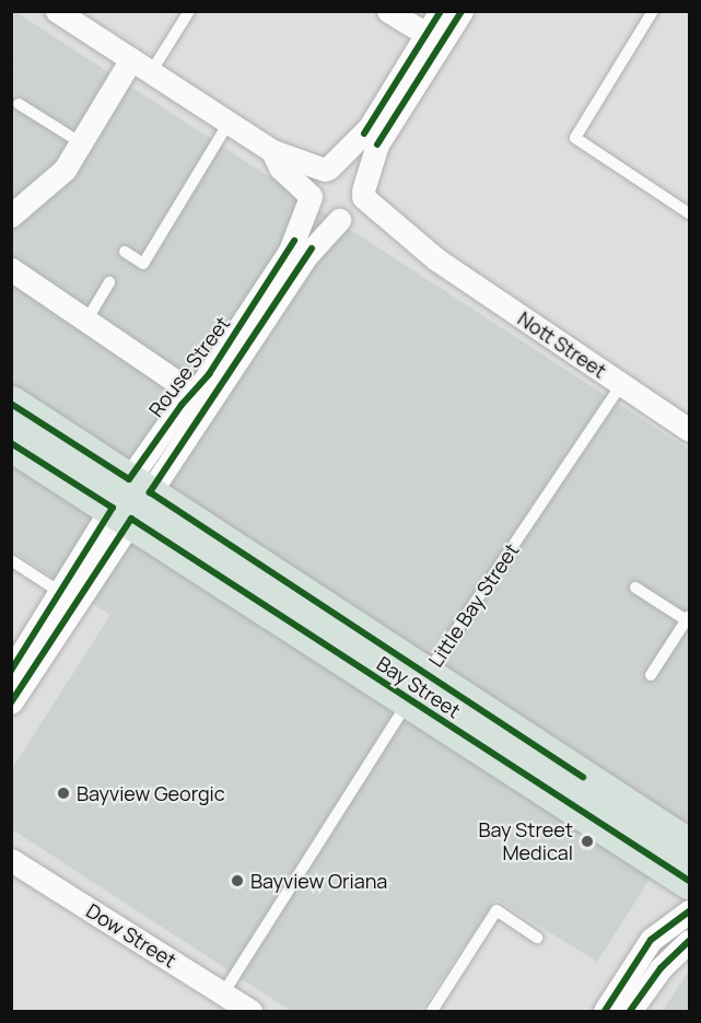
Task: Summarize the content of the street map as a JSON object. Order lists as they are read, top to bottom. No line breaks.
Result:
{"streets":{"main road":["Bay Street"],"street":["Nott Street","Rouse Street","Dow Street"],"lane":["Little Bay Street"]},"crossings":[["Nott Street","Rouse Street"],["Nott Street","Little Bay Street"],["Rouse Street","Bay Street"],["Little Bay Street","Bay Street"],["Little Bay Street","Dow Street"]],"places":["Bayview Georgic","Bay Street Medical","Bayview Oriana"]}
